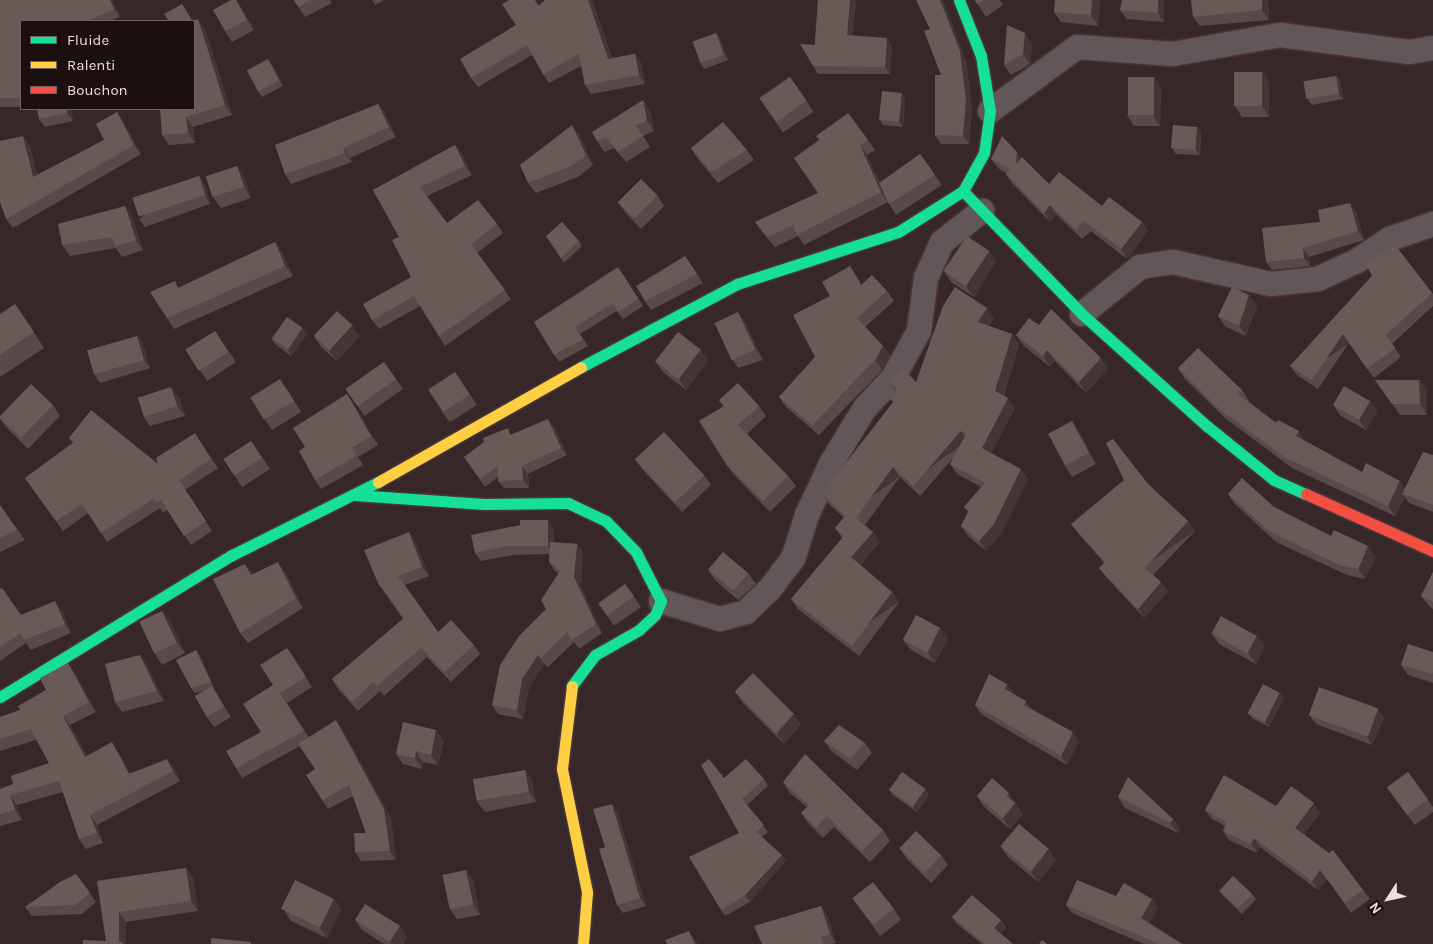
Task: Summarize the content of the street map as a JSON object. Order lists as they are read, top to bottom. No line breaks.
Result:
{"legend":["Fluide","Ralenti","Bouchon"],"north":"bottom left"}
